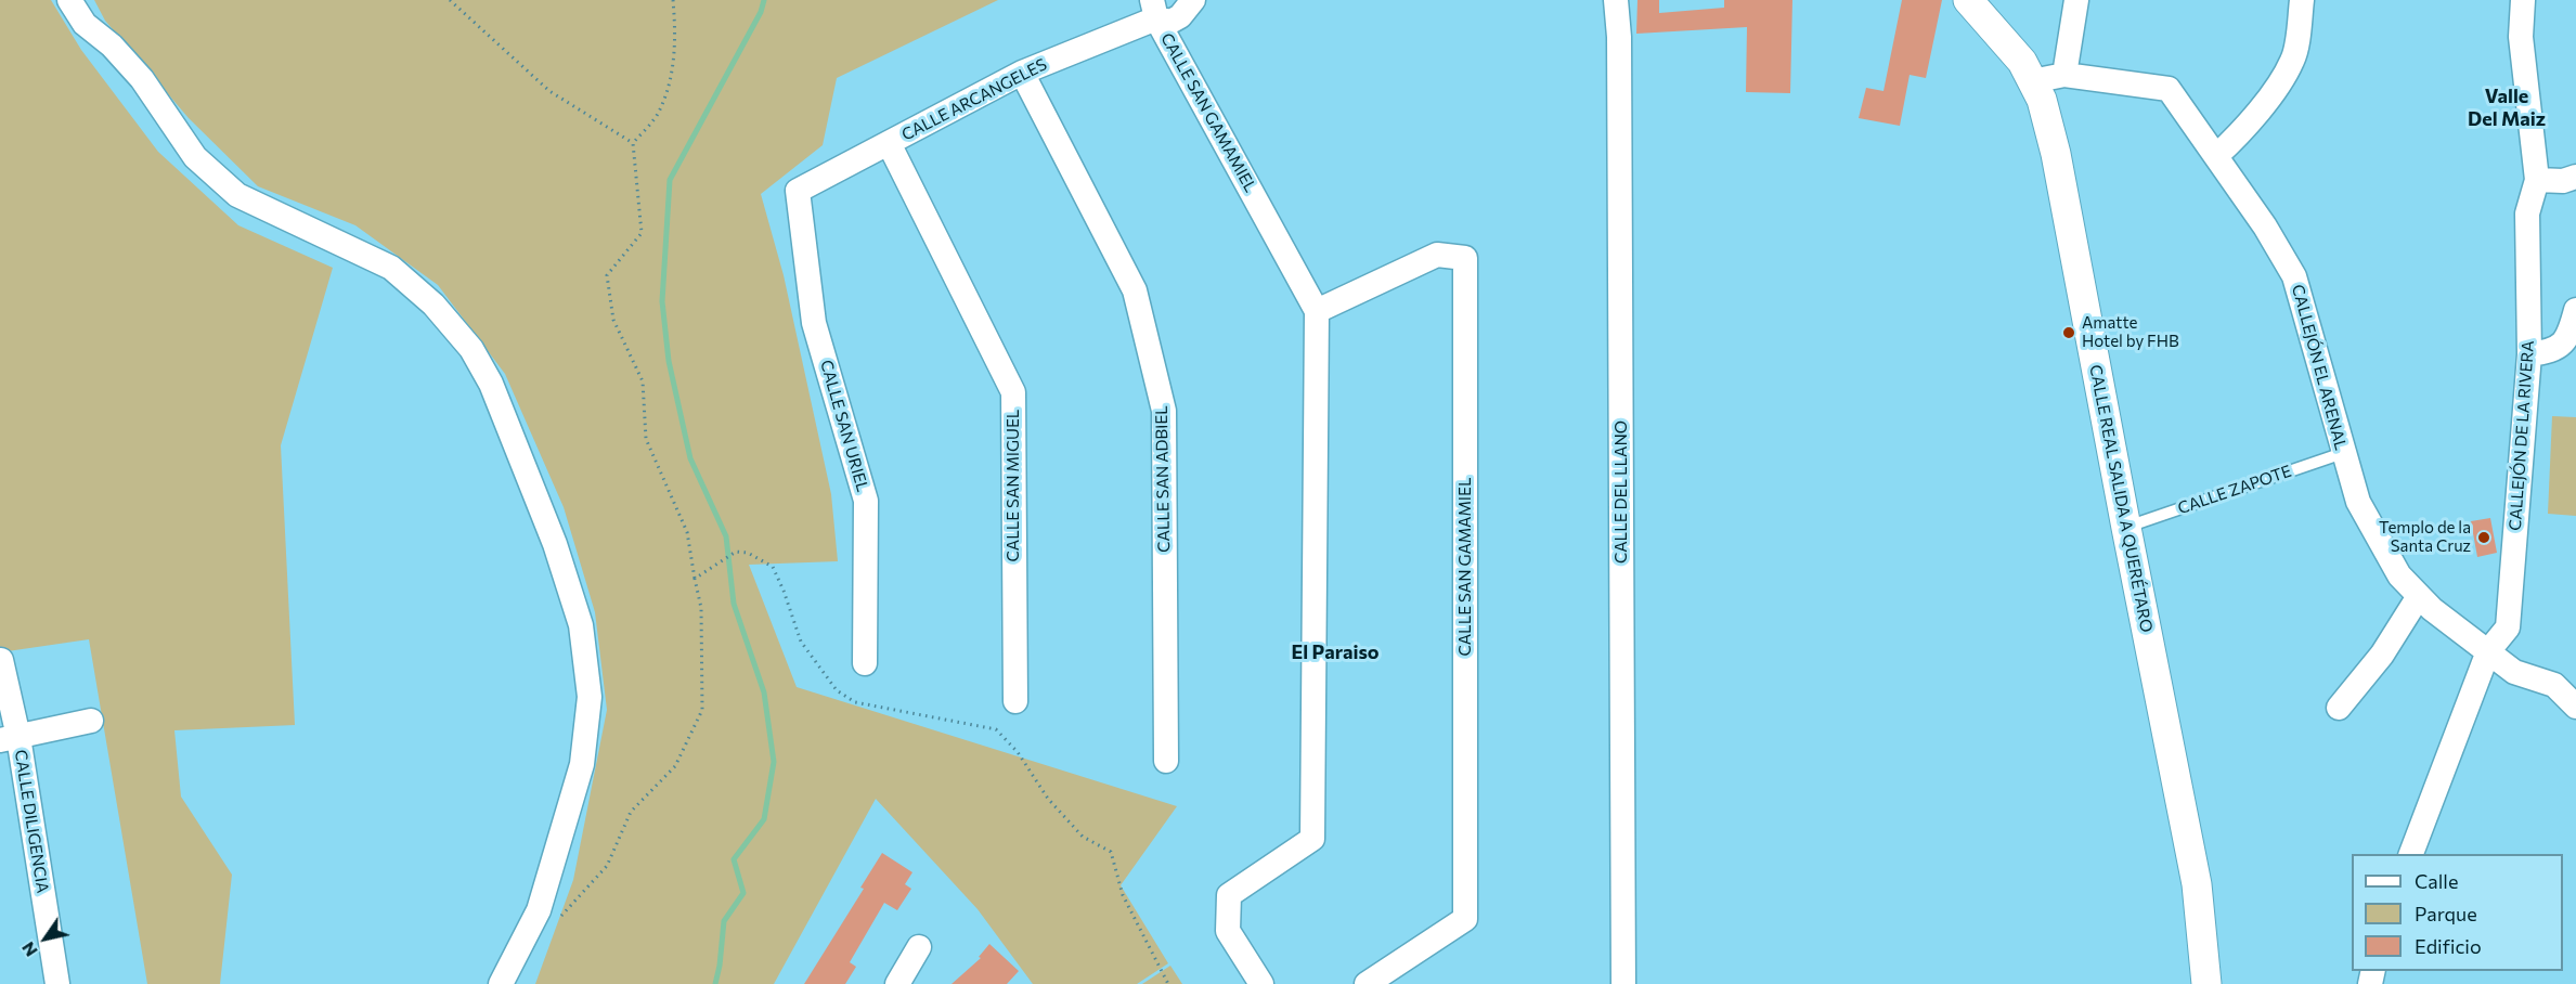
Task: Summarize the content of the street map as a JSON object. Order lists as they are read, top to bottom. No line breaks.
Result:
{"streets":{"street":["CALLE ARCANGELES","CALLE SAN GAMAMIEL","CALLEJÓN EL ARENAL","CALLE SAN URIEL","CALLEJÓN DE LA RIVERA","CALLE SAN ADBIEL","CALLE SAN MIGUEL","CALLE DEL LLANO","CALLE REAL SALIDA A QUERÉTARO","CALLE DILIGENCIA"],"lane":["CALLE ZAPOTE"]},"crossings":[["CALLE ARCANGELES","CALLE SAN GAMAMIEL"],["CALLE ARCANGELES","CALLE SAN URIEL"],["CALLE ARCANGELES","CALLE SAN ADBIEL"],["CALLE ARCANGELES","CALLE SAN MIGUEL"],["CALLEJÓN EL ARENAL","CALLEJÓN DE LA RIVERA"],["CALLEJÓN EL ARENAL","CALLE ZAPOTE"],["CALLEJÓN EL ARENAL","CALLE REAL SALIDA A QUERÉTARO"],["CALLE ZAPOTE","CALLE REAL SALIDA A QUERÉTARO"]],"districts":["Valle Del Maiz","El Paraiso"],"places":["Amatte Hotel by FHB","Templo de la Santa Cruz"],"legend":["Calle","Parque","Edificio"],"north":"bottom left"}
